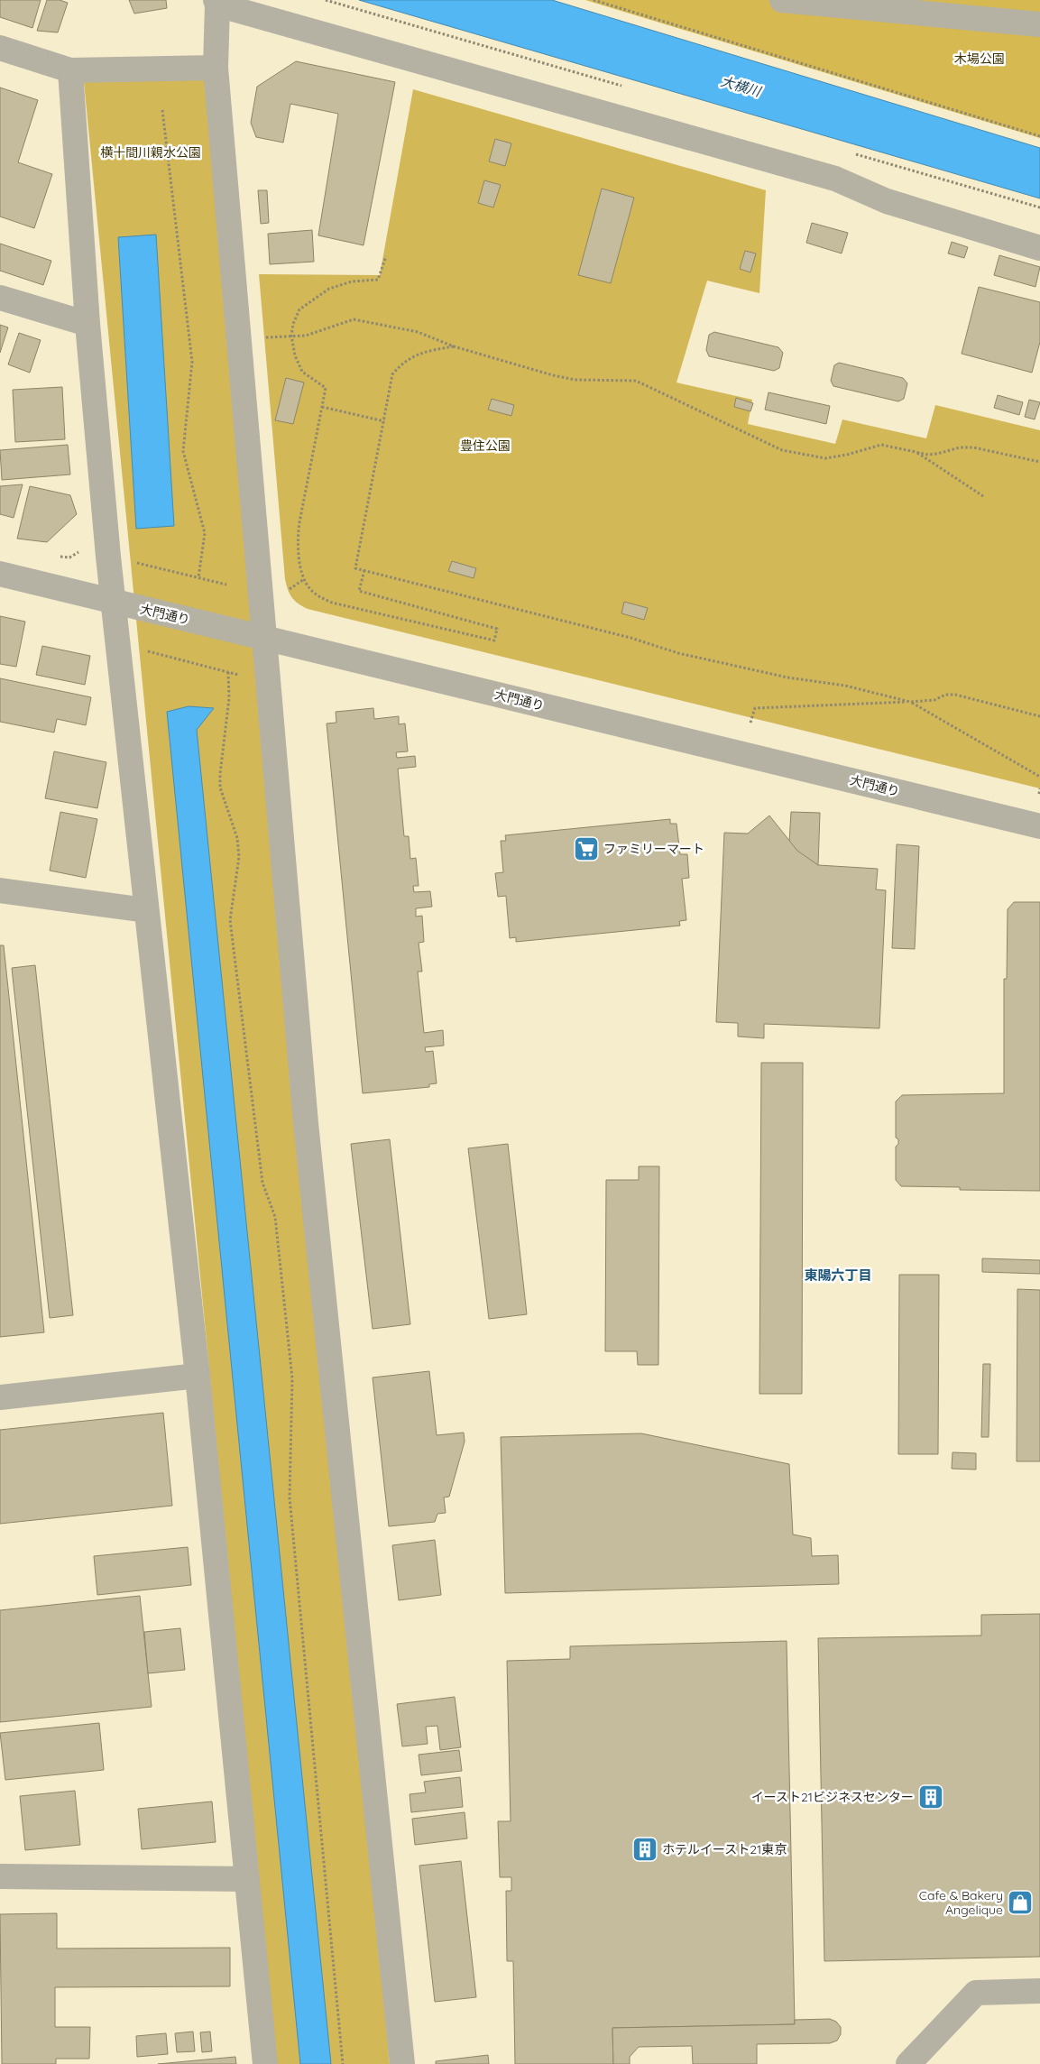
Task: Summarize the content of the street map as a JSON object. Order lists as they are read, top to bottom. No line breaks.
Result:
{"streets":{"street":["大門通り"]},"districts":["東陽六丁目"],"water":["大横川"],"parks":["木場公園","横十間川親水公園","豊住公園"],"places":{"supermarket":["ファミリーマート"],"building":["イースト21ビジネスセンター","ホテルイースト21東京"],"shop":["Cafe & Bakery Angelique"]}}
